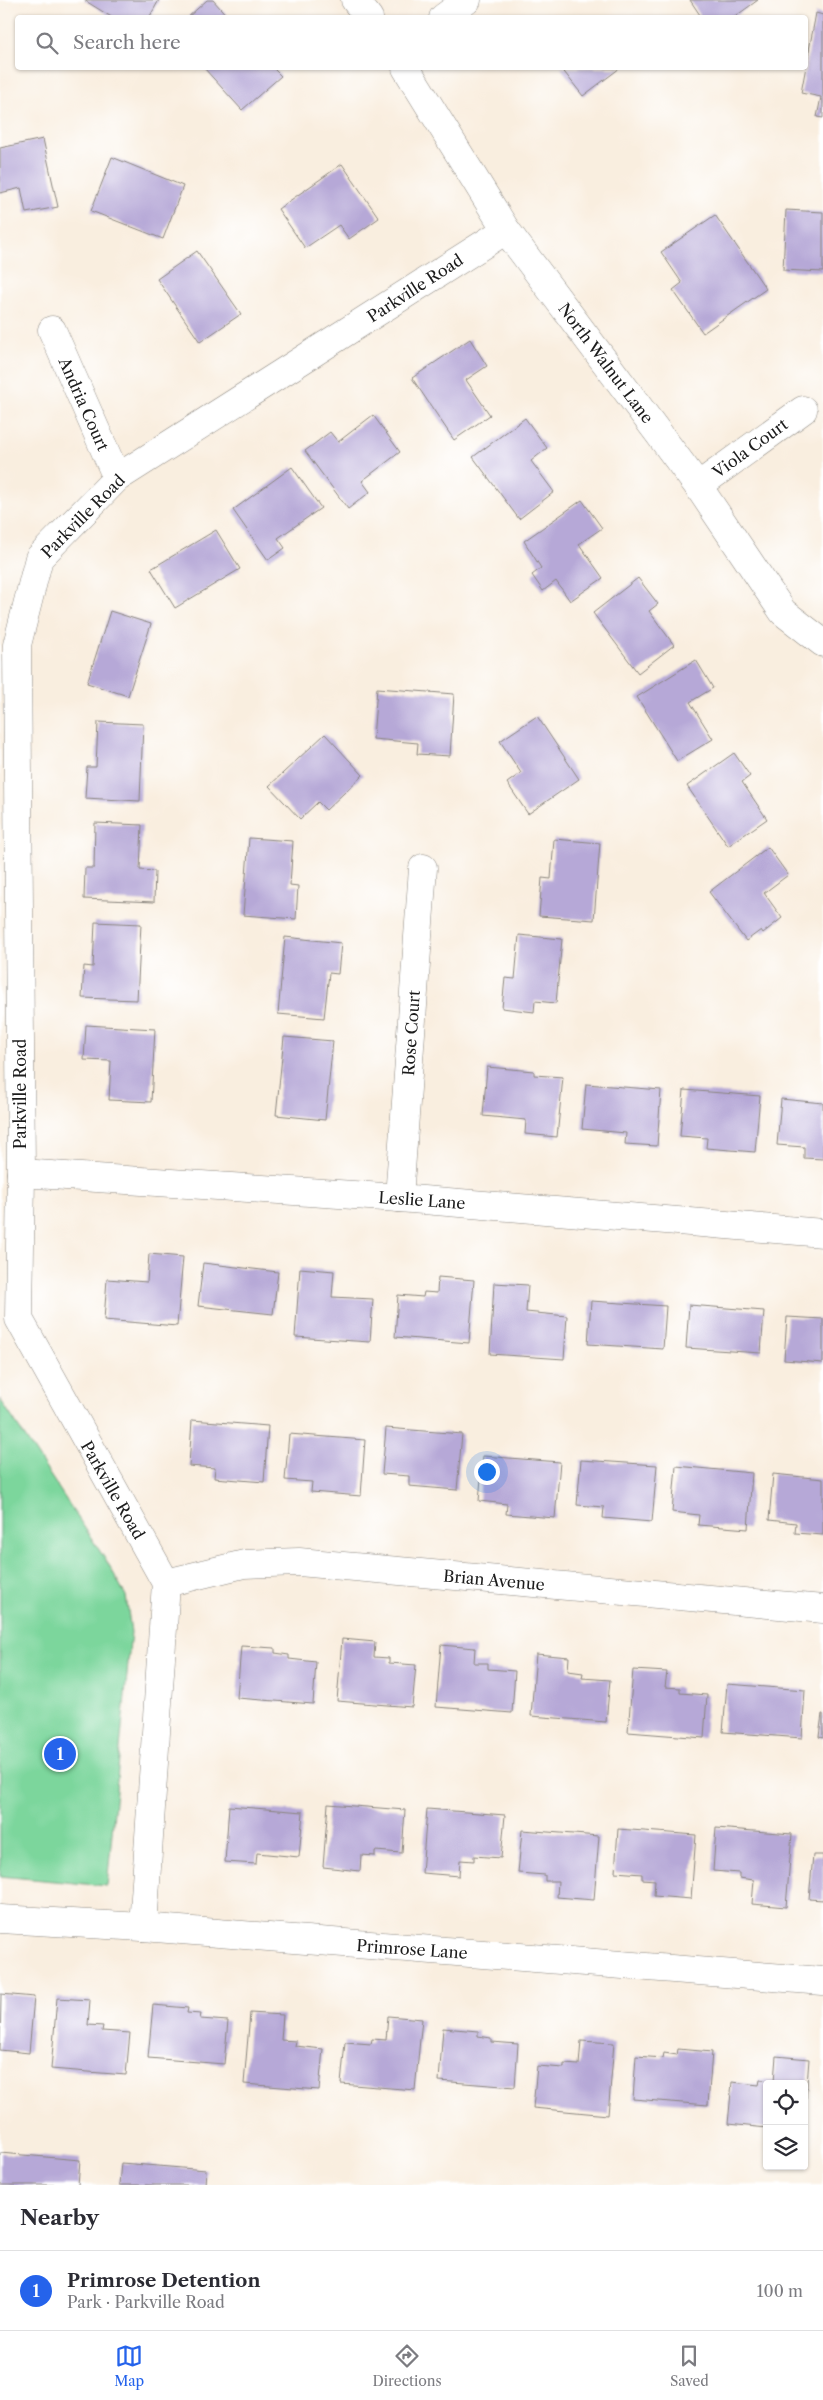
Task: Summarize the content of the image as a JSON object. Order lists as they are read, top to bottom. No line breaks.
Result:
{"streets":{"street":["Parkville Road","North Walnut Lane","Andria Court","Viola Court","Rose Court","Leslie Lane","Brian Avenue","Primrose Lane"]},"crossings":[["Parkville Road","North Walnut Lane"],["Parkville Road","Andria Court"],["Parkville Road","Leslie Lane"],["Parkville Road","Brian Avenue"],["North Walnut Lane","Viola Court"],["Rose Court","Leslie Lane"]],"page":{"search":"Search here","pins":"1","heading":"Nearby","list":[{"mark":"1","name":"Primrose Detention","note":"Park · Parkville Road","value":"100 m"}],"nav":["Map","Directions","Saved"]}}
